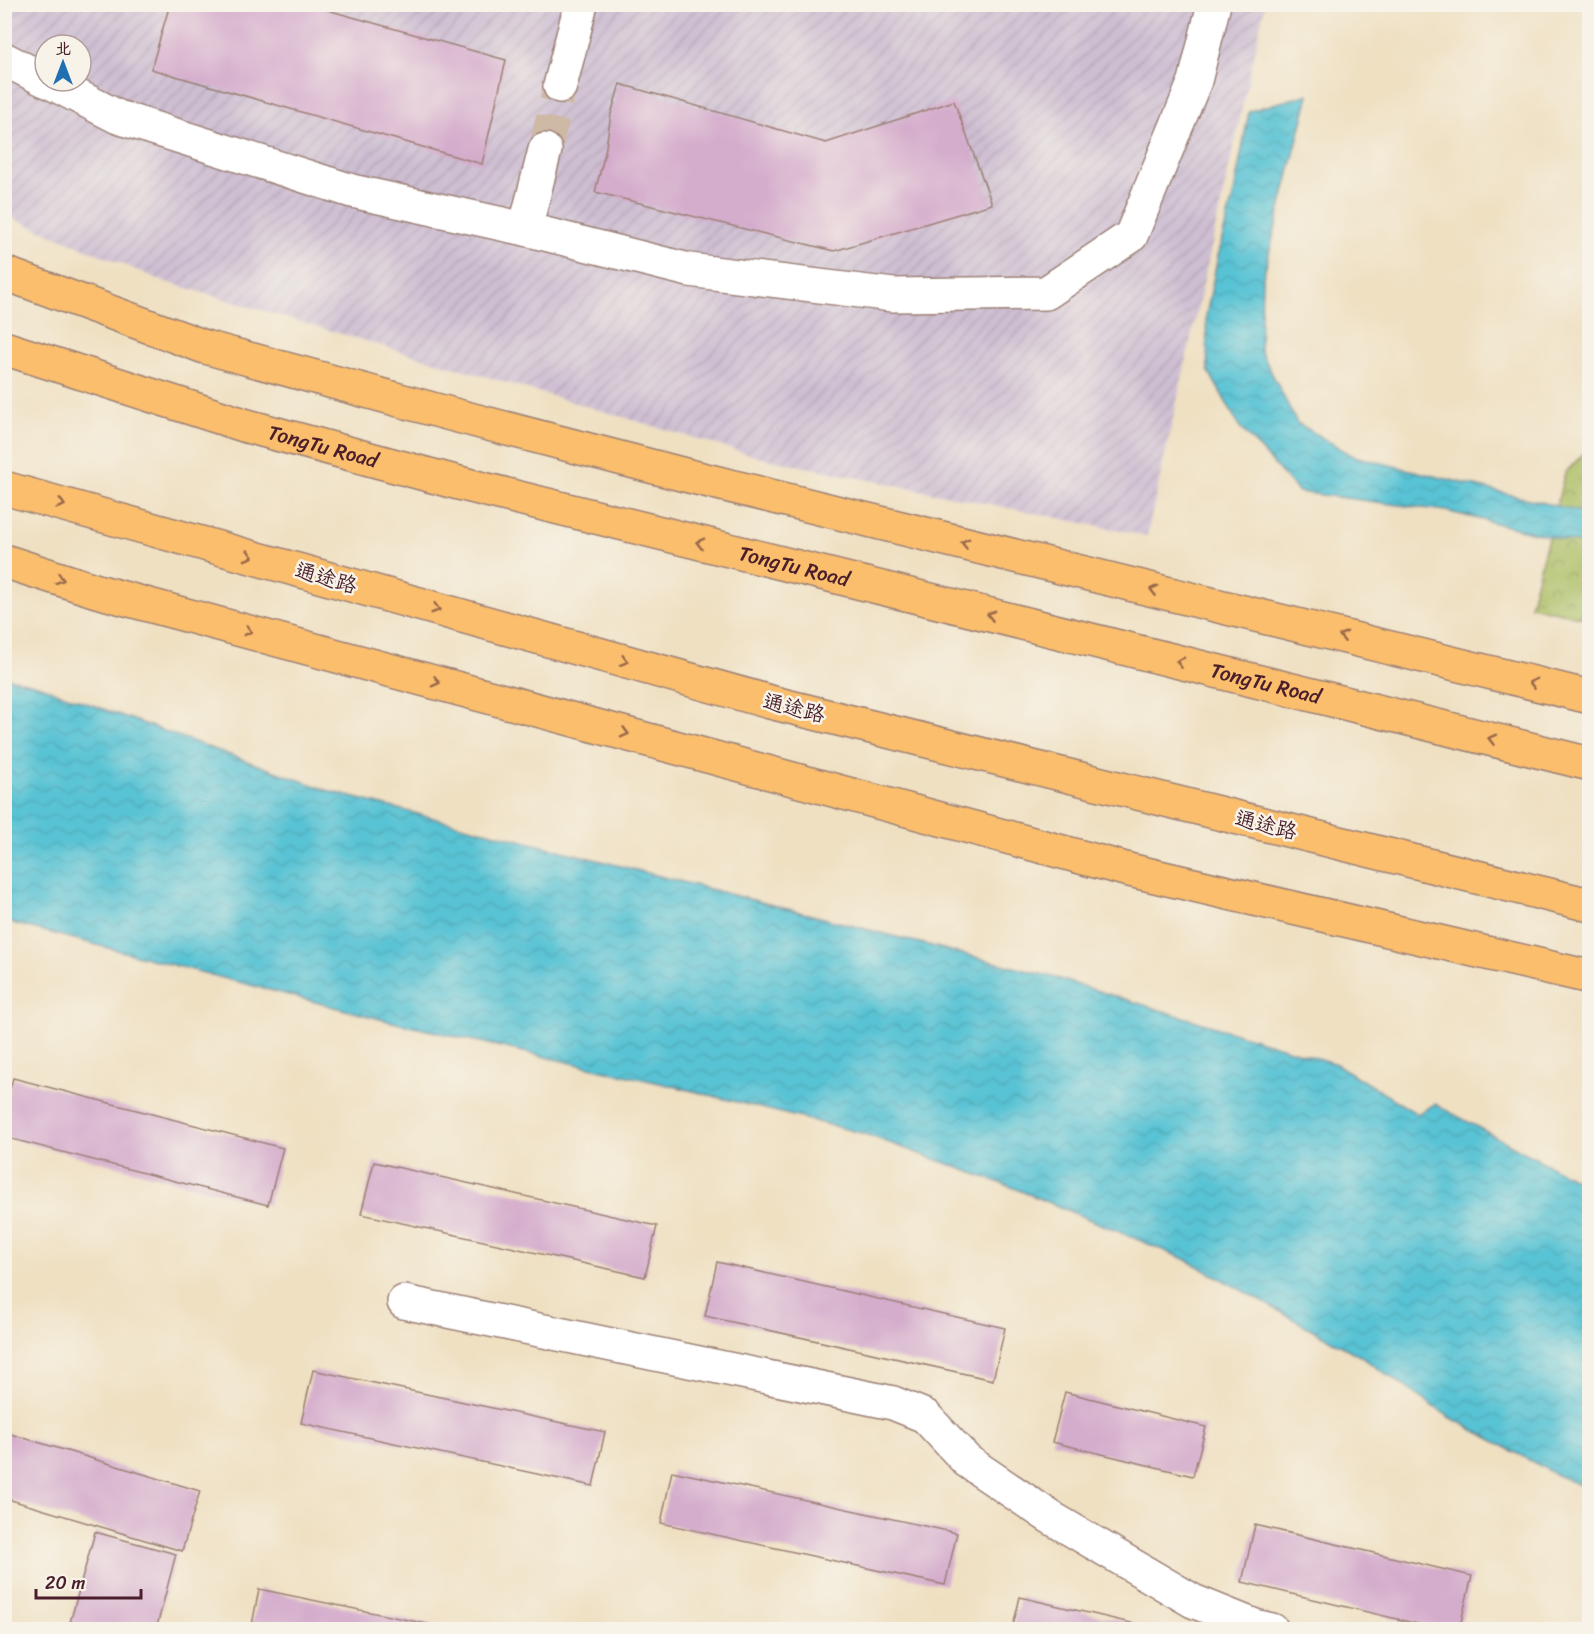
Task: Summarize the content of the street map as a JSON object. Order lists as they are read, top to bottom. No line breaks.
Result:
{"streets":{"main road":["TongTu Road","通途路"]},"scale_bar":"20 m","north":"top"}
